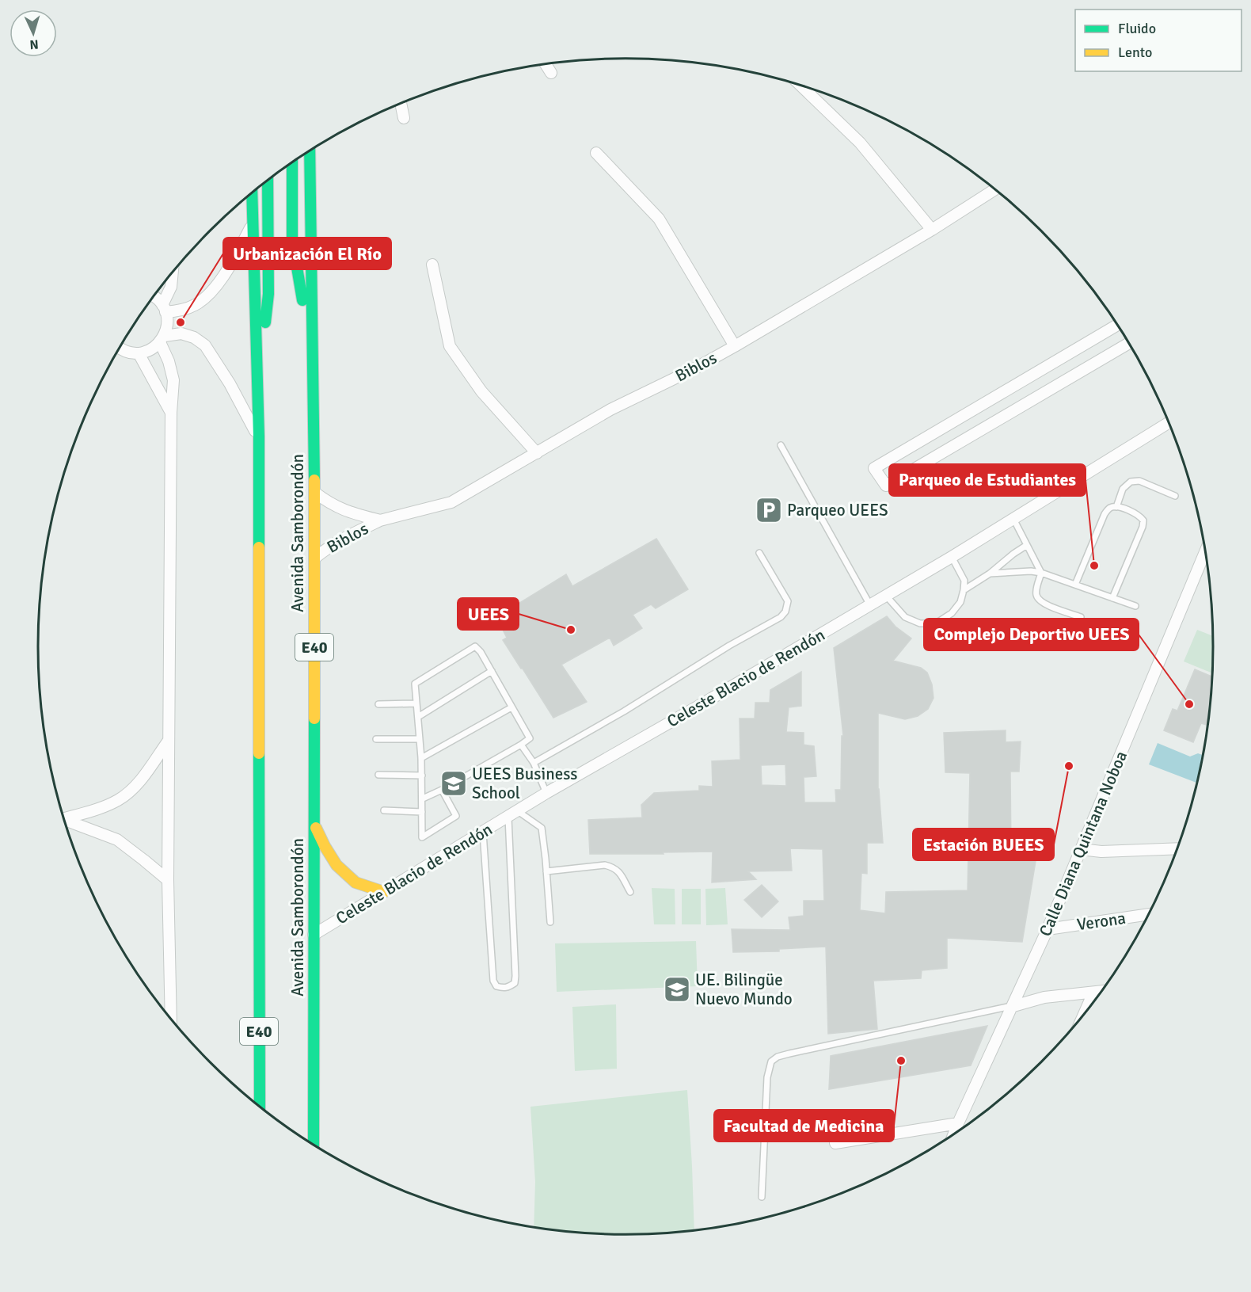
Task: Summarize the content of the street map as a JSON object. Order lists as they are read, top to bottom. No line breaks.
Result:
{"streets":{"highway":["Avenida Samborondón","E40"],"street":["Biblos","Celeste Blacio de Rendón","Calle Diana Quintana Noboa","Verona"]},"crossings":[["Biblos","Avenida Samborondón"],["Avenida Samborondón","Celeste Blacio de Rendón"],["Calle Diana Quintana Noboa","Verona"]],"places":{"other":["Urbanización El Río","Parqueo de Estudiantes","UEES","Complejo Deportivo UEES","Estación BUEES","Facultad de Medicina"],"parking":["Parqueo UEES"],"school or university":["UEES Business School","UE. Bilingüe Nuevo Mundo"]},"legend":["Fluido","Lento"],"north":"bottom"}
